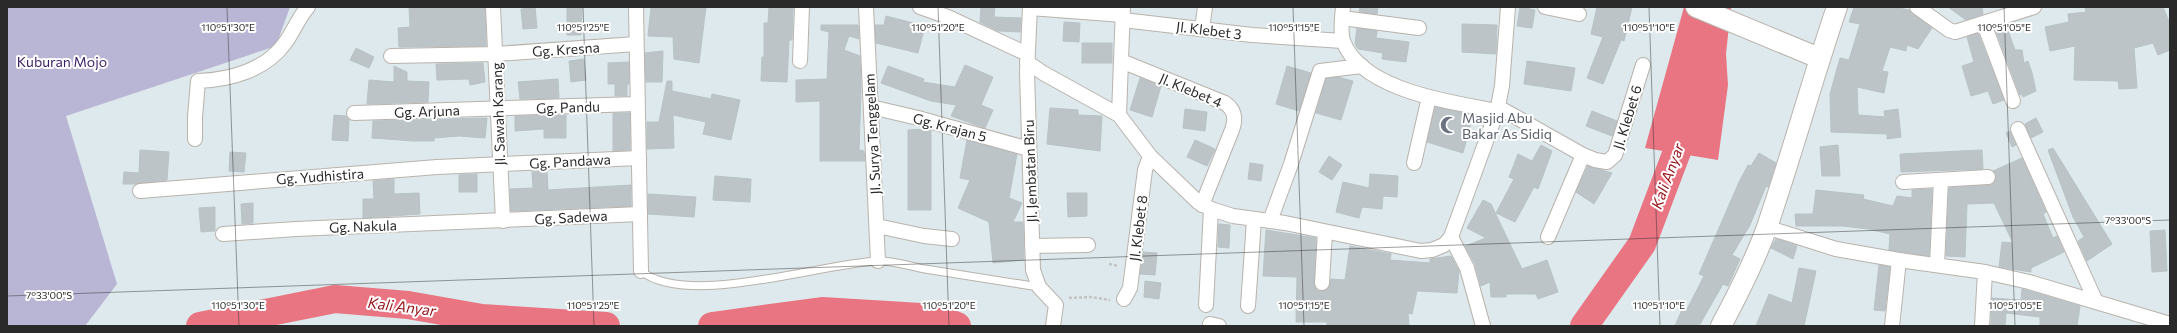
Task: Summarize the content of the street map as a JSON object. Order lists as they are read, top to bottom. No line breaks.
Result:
{"streets":{"street":["Jl. Klebet 3","Gg. Kresna","Jl. Klebet 4","Gg. Pandu","Gg. Arjuna","Jl. Sawah Karang","Jl. Klebet 6","Gg. Krajan 5","Jl. Surya Tenggelam","Gg. Pandawa","Jl. Jembatan Biru","Gg. Yudhistira","Gg. Sadewa","Gg. Nakula","Jl. Klebet 8"]},"crossings":[["Jl. Klebet 3","Jl. Klebet 6"],["Jl. Klebet 3","Jl. Jembatan Biru"],["Gg. Kresna","Jl. Sawah Karang"],["Gg. Pandu","Gg. Arjuna"],["Gg. Pandu","Jl. Sawah Karang"],["Gg. Arjuna","Jl. Sawah Karang"],["Jl. Sawah Karang","Gg. Pandawa"],["Jl. Sawah Karang","Gg. Yudhistira"],["Jl. Sawah Karang","Gg. Sadewa"],["Jl. Sawah Karang","Gg. Nakula"],["Gg. Krajan 5","Jl. Surya Tenggelam"],["Gg. Krajan 5","Jl. Jembatan Biru"],["Gg. Pandawa","Gg. Yudhistira"],["Gg. Sadewa","Gg. Nakula"]],"water":["Kali Anyar"],"parks":["Kuburan Mojo"],"places":{"mosque":["Masjid Abu Bakar As Sidiq"]},"coordinates":["110°51'30\"E","110°51'25\"E","110°51'20\"E","110°51'15\"E","110°51'10\"E","110°51'05\"E","7°33'00\"S"]}
